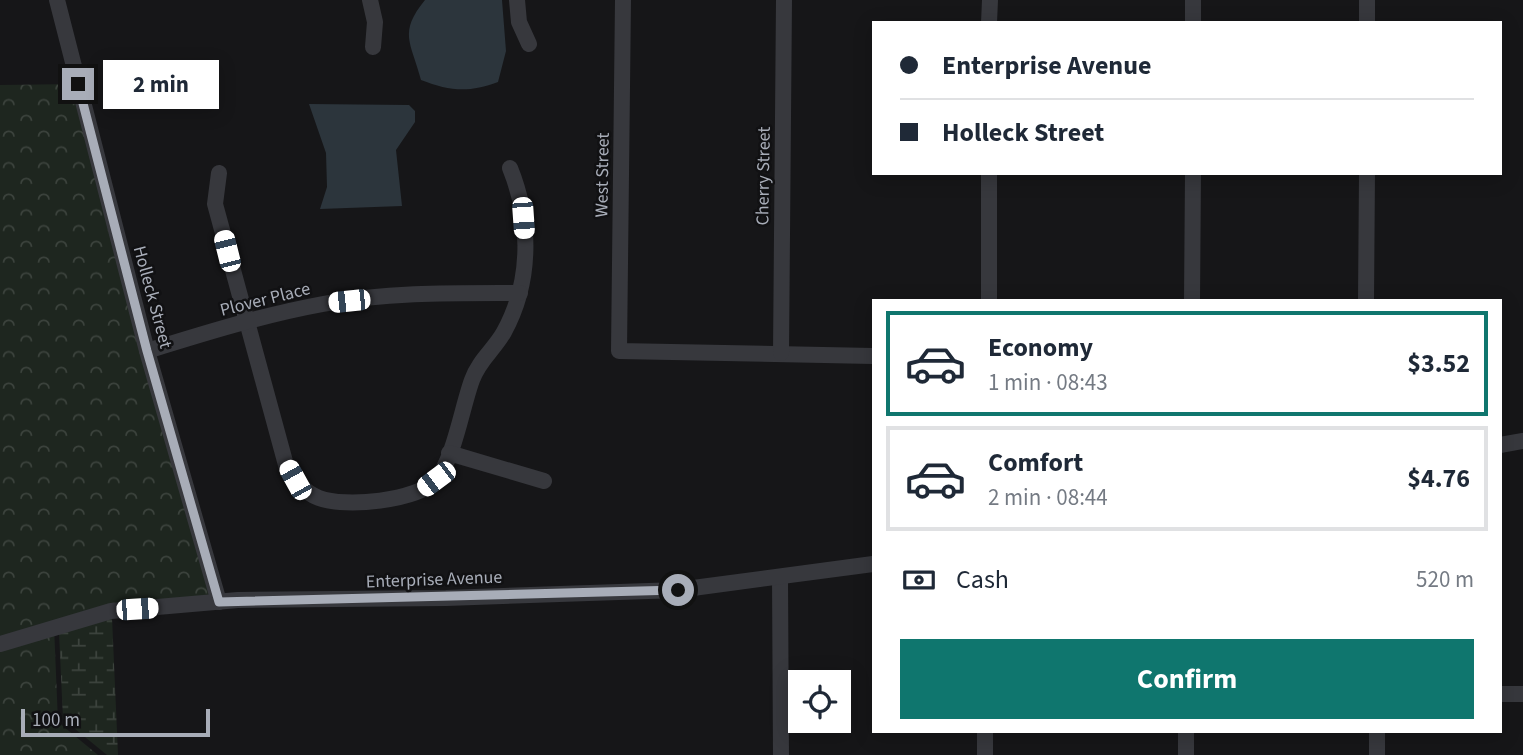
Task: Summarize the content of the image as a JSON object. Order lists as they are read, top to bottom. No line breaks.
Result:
{"streets":{"street":["West Street","Cherry Street","Holleck Street","Plover Place","Enterprise Avenue"]},"crossings":[["West Street","Cherry Street"],["Holleck Street","Plover Place"],["Holleck Street","Enterprise Avenue"]],"scale_bar":"100 m","page":{"banner":["Enterprise Avenue","Holleck Street"],"bubble":"2 min","list":[{"name":"Economy","note":"1 min · 08:43","value":"$3.52"},{"name":"Comfort","note":"2 min · 08:44","value":"$4.76"}],"pay":["Cash","520 m"],"buttons":"Confirm","scale":"100 m"}}
